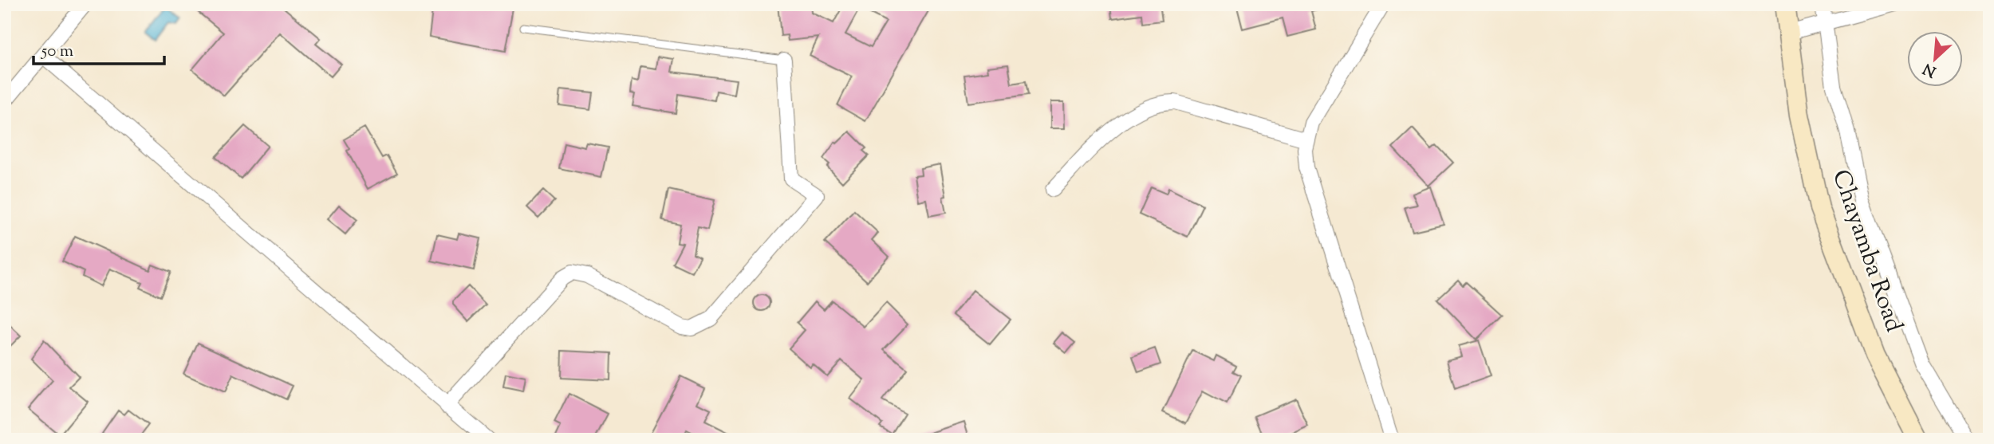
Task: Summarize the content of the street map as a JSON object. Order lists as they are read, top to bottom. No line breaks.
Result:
{"streets":{"main road":["Chayamba Road"]},"scale_bar":"50 m","north":"bottom left"}
